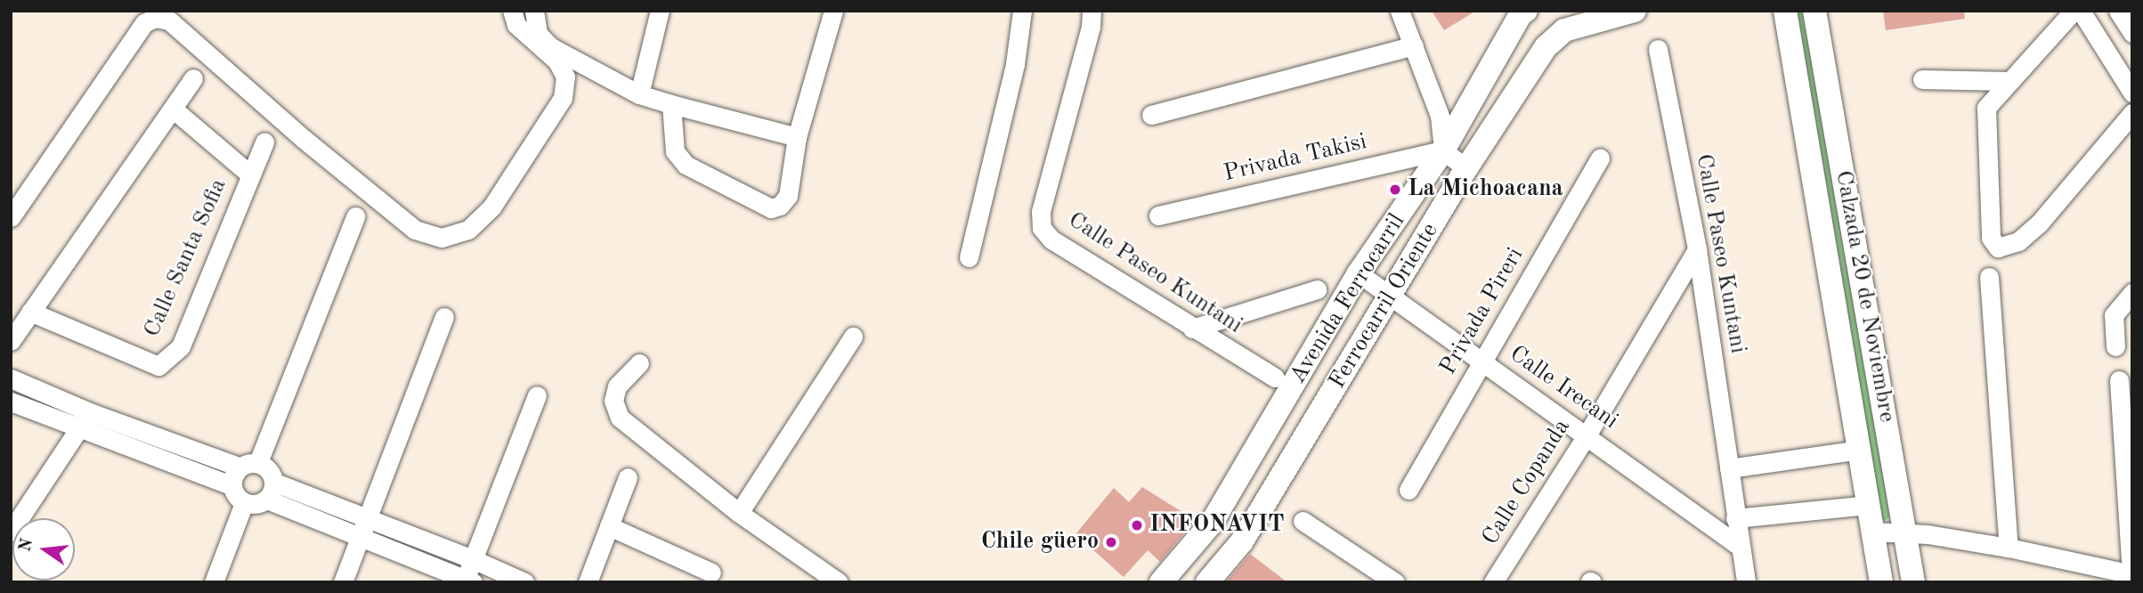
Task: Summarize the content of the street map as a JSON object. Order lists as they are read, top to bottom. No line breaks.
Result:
{"streets":{"main road":["Calzada 20 de Noviembre","Avenida Ferrocarril","Ferrocarril Oriente"],"street":["Privada Takisi","Calle Paseo Kuntani","Calle Santa Sofia","Privada Pireri","Calle Irecani","Calle Copanda"]},"crossings":[["Privada Takisi","Avenida Ferrocarril"],["Calle Paseo Kuntani","Calle Irecani"],["Calle Paseo Kuntani","Calle Copanda"],["Avenida Ferrocarril","Calle Irecani"],["Ferrocarril Oriente","Calle Irecani"],["Privada Pireri","Calle Irecani"],["Calle Irecani","Calle Copanda"]],"places":["La Michoacana","INFONAVIT","Chile güero"],"north":"left"}
